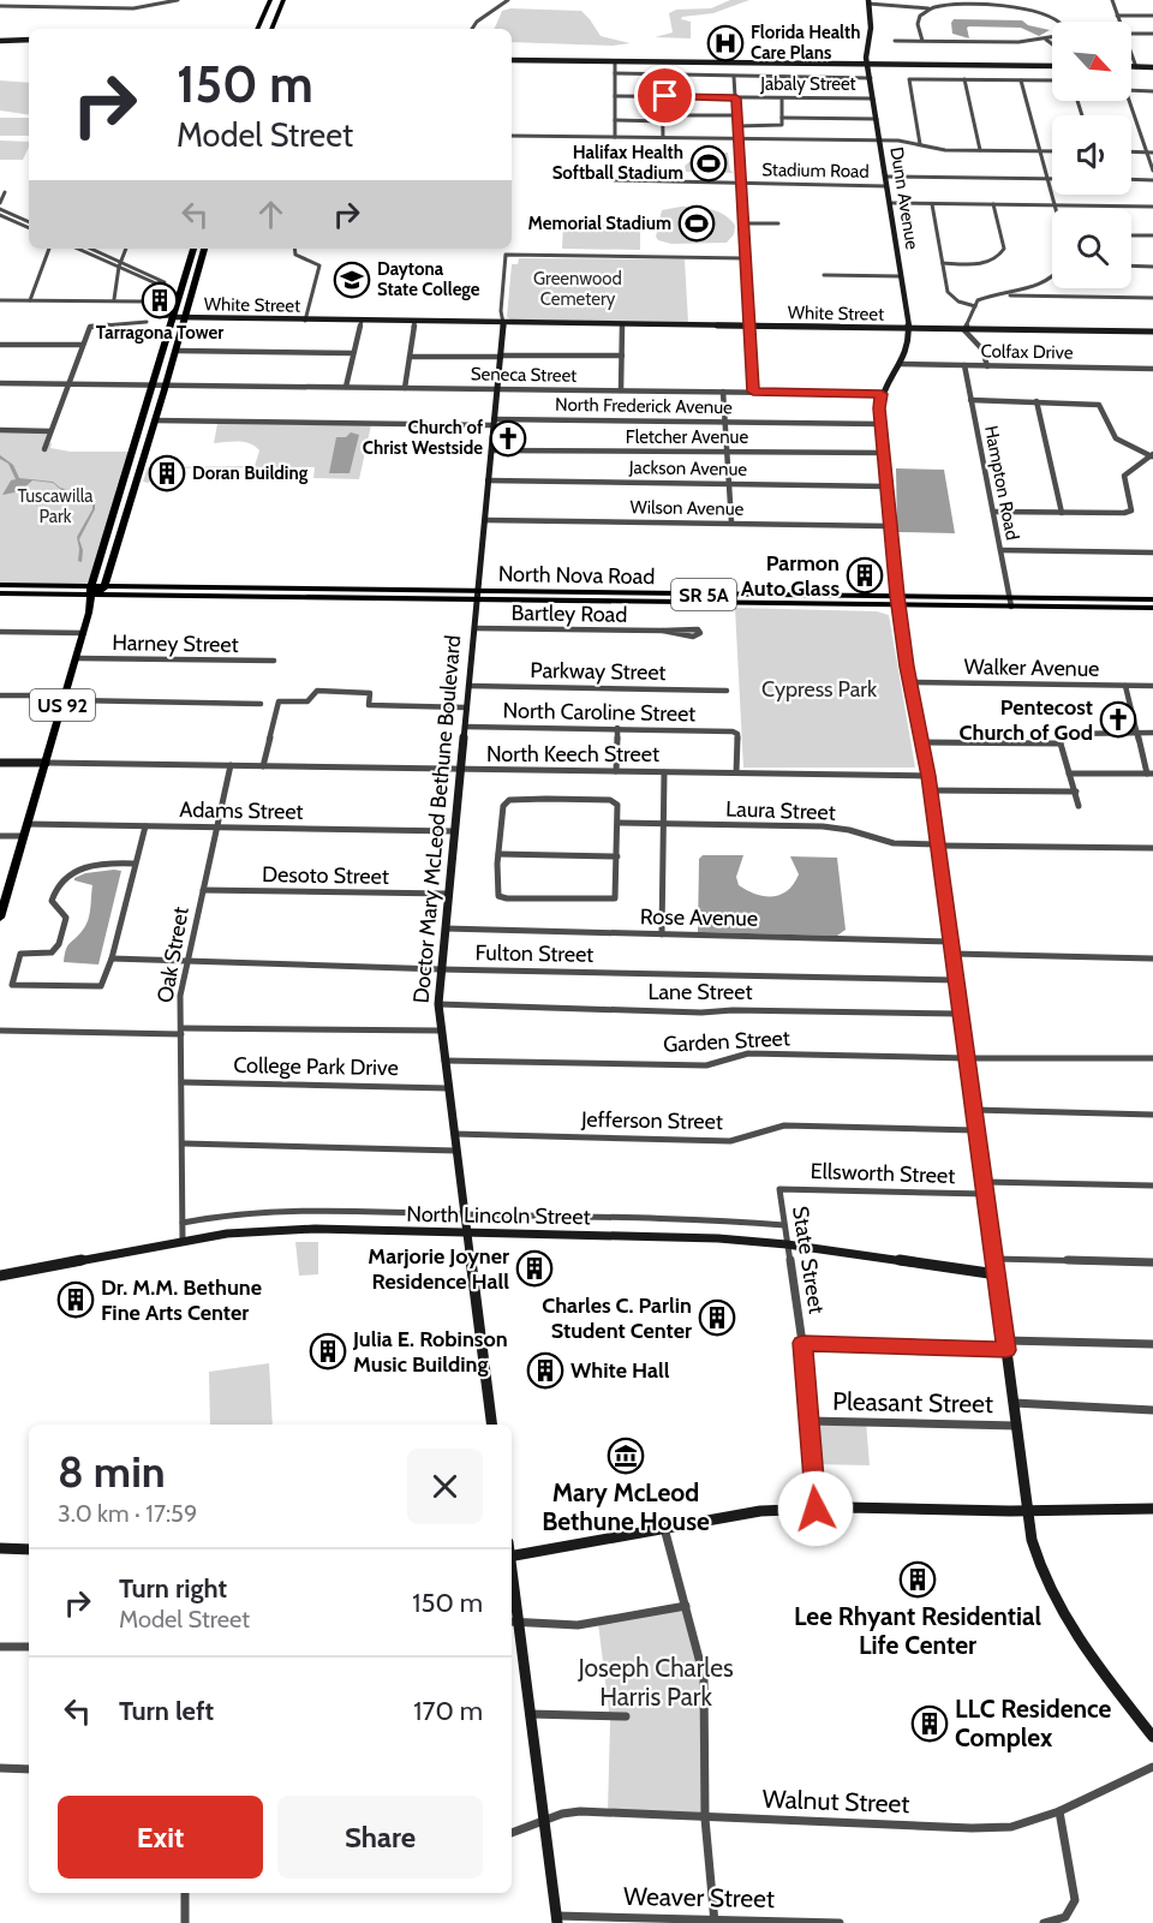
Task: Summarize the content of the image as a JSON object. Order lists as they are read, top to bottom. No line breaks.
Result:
{"streets":{"main road":["North Nova Road","SR 5A","US 92"],"street":["Jabaly Street","Stadium Road","Dunn Avenue","White Street","Colfax Drive","Seneca Street","North Frederick Avenue","Fletcher Avenue","Jackson Avenue","Hampton Road","Wilson Avenue","Bartley Road","Harney Street","Walker Avenue","Parkway Street","North Caroline Street","North Keech Street","Adams Street","Laura Street","Doctor Mary McLeod Bethune Boulevard","Desoto Street","Rose Avenue","Fulton Street","Oak Street","Lane Street","Garden Street","College Park Drive","Jefferson Street","Ellsworth Street","North Lincoln Street","State Street","Pleasant Street","Walnut Street","Weaver Street"]},"crossings":[["Jabaly Street","Dunn Avenue"],["Stadium Road","Dunn Avenue"],["Dunn Avenue","White Street"],["Dunn Avenue","Colfax Drive"],["Dunn Avenue","Seneca Street"],["White Street","US 92"],["White Street","Doctor Mary McLeod Bethune Boulevard"],["Colfax Drive","Hampton Road"],["Seneca Street","US 92"],["Seneca Street","Doctor Mary McLeod Bethune Boulevard"],["North Frederick Avenue","US 92"],["North Frederick Avenue","Doctor Mary McLeod Bethune Boulevard"],["Fletcher Avenue","Doctor Mary McLeod Bethune Boulevard"],["Jackson Avenue","Doctor Mary McLeod Bethune Boulevard"],["Hampton Road","North Nova Road"],["Wilson Avenue","Doctor Mary McLeod Bethune Boulevard"],["North Nova Road","US 92"],["North Nova Road","Doctor Mary McLeod Bethune Boulevard"],["Bartley Road","Doctor Mary McLeod Bethune Boulevard"],["Harney Street","US 92"],["Parkway Street","Doctor Mary McLeod Bethune Boulevard"],["US 92","North Keech Street"],["US 92","Adams Street"],["North Caroline Street","North Keech Street"],["North Caroline Street","Doctor Mary McLeod Bethune Boulevard"],["North Keech Street","Doctor Mary McLeod Bethune Boulevard"],["North Keech Street","Oak Street"],["Adams Street","Doctor Mary McLeod Bethune Boulevard"],["Adams Street","Oak Street"],["Doctor Mary McLeod Bethune Boulevard","Desoto Street"],["Doctor Mary McLeod Bethune Boulevard","Rose Avenue"],["Doctor Mary McLeod Bethune Boulevard","Fulton Street"],["Doctor Mary McLeod Bethune Boulevard","Lane Street"],["Doctor Mary McLeod Bethune Boulevard","Garden Street"],["Doctor Mary McLeod Bethune Boulevard","College Park Drive"],["Doctor Mary McLeod Bethune Boulevard","Jefferson Street"],["Doctor Mary McLeod Bethune Boulevard","North Lincoln Street"],["Desoto Street","Oak Street"],["Fulton Street","Oak Street"],["Oak Street","College Park Drive"],["Oak Street","North Lincoln Street"],["Ellsworth Street","State Street"],["North Lincoln Street","State Street"],["State Street","Pleasant Street"]],"parks":["Greenwood Cemetery","Tuscawilla Park","Cypress Park","Joseph Charles Harris Park"],"places":{"hospital":["Florida Health Care Plans"],"sports":["Halifax Health Softball Stadium","Memorial Stadium"],"school or university":["Daytona State College"],"building":["Tarragona Tower","Doran Building","Parmon Auto Glass","Marjorie Joyner Residence Hall","Dr. M.M. Bethune Fine Arts Center","Charles C. Parlin Student Center","Julia E. Robinson Music Building","White Hall","Lee Rhyant Residential Life Center","LLC Residence Complex"],"church":["Church of Christ Westside","Pentecost Church of God"],"museum":["Mary McLeod Bethune House"]},"north":"bottom right","page":{"turn":["150 m","Model Street"],"heading":["8 min","3.0 km · 17:59"],"list":[{"name":"Turn right","note":"Model Street","value":"150 m"},{"name":"Turn left","value":"170 m"}],"buttons":["Exit","Share"]}}
